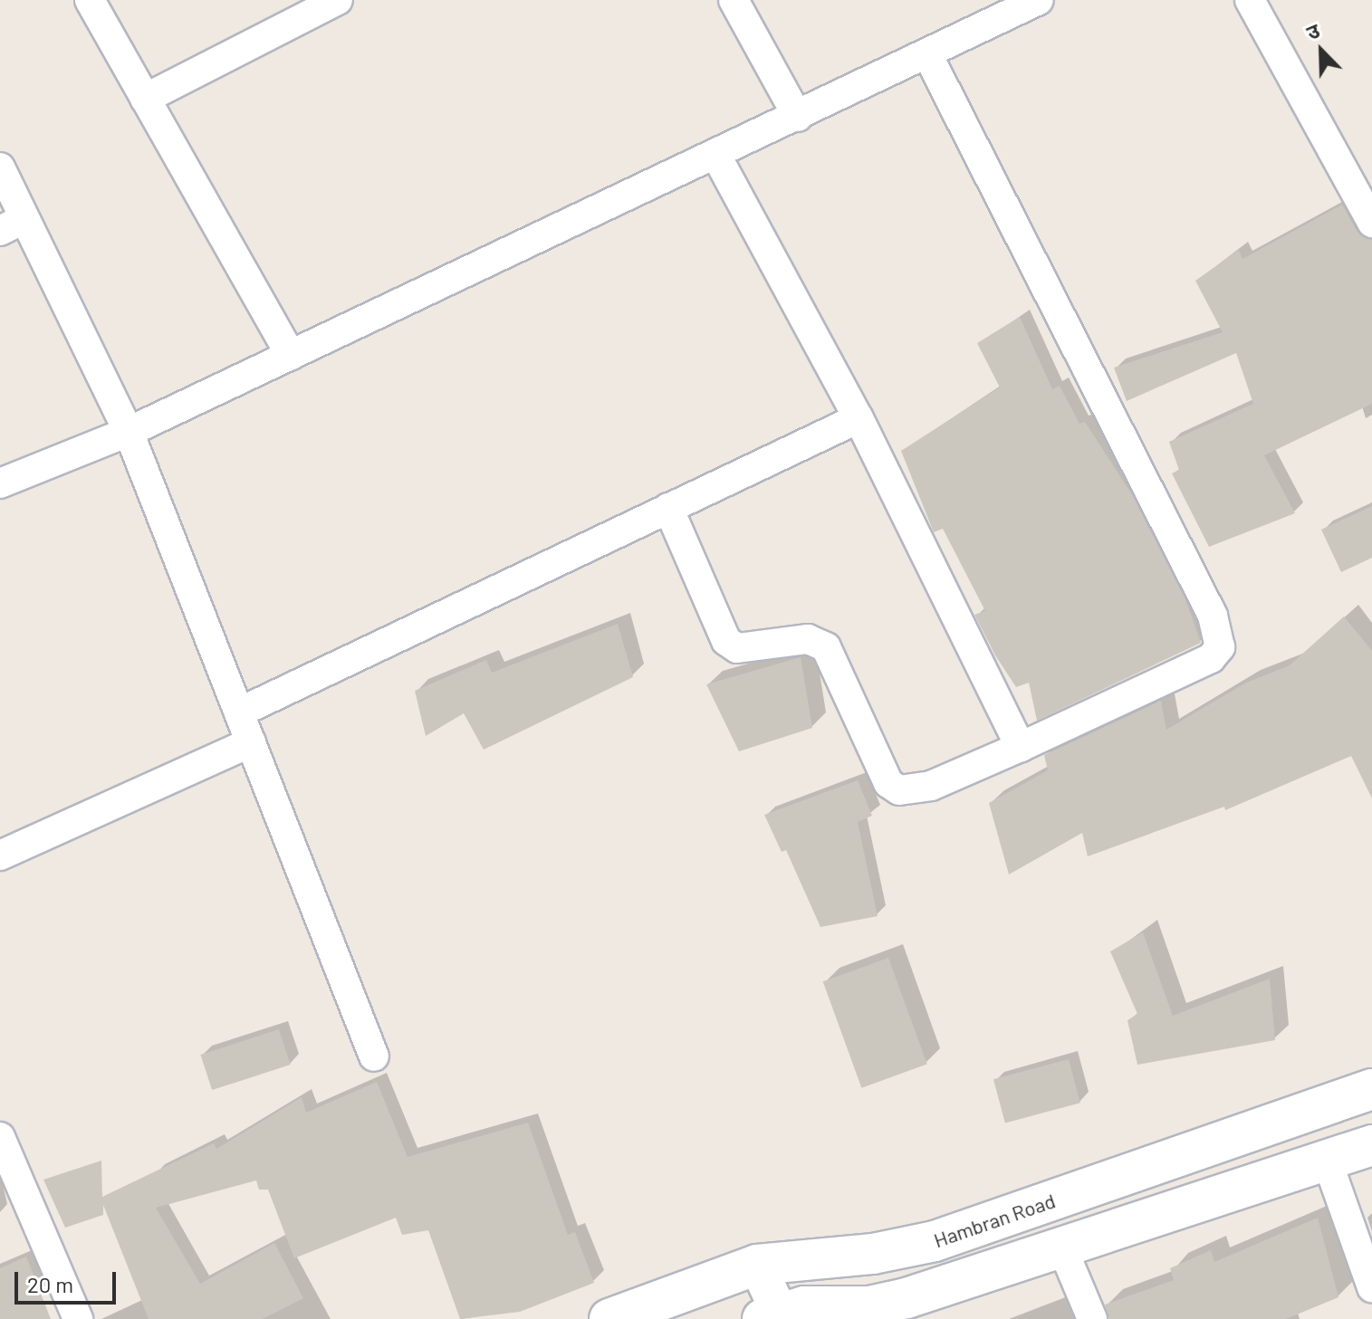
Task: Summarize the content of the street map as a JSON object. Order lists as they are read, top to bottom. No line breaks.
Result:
{"streets":{"main road":["Hambran Road"]},"scale_bar":"20 m","north":"top left"}
